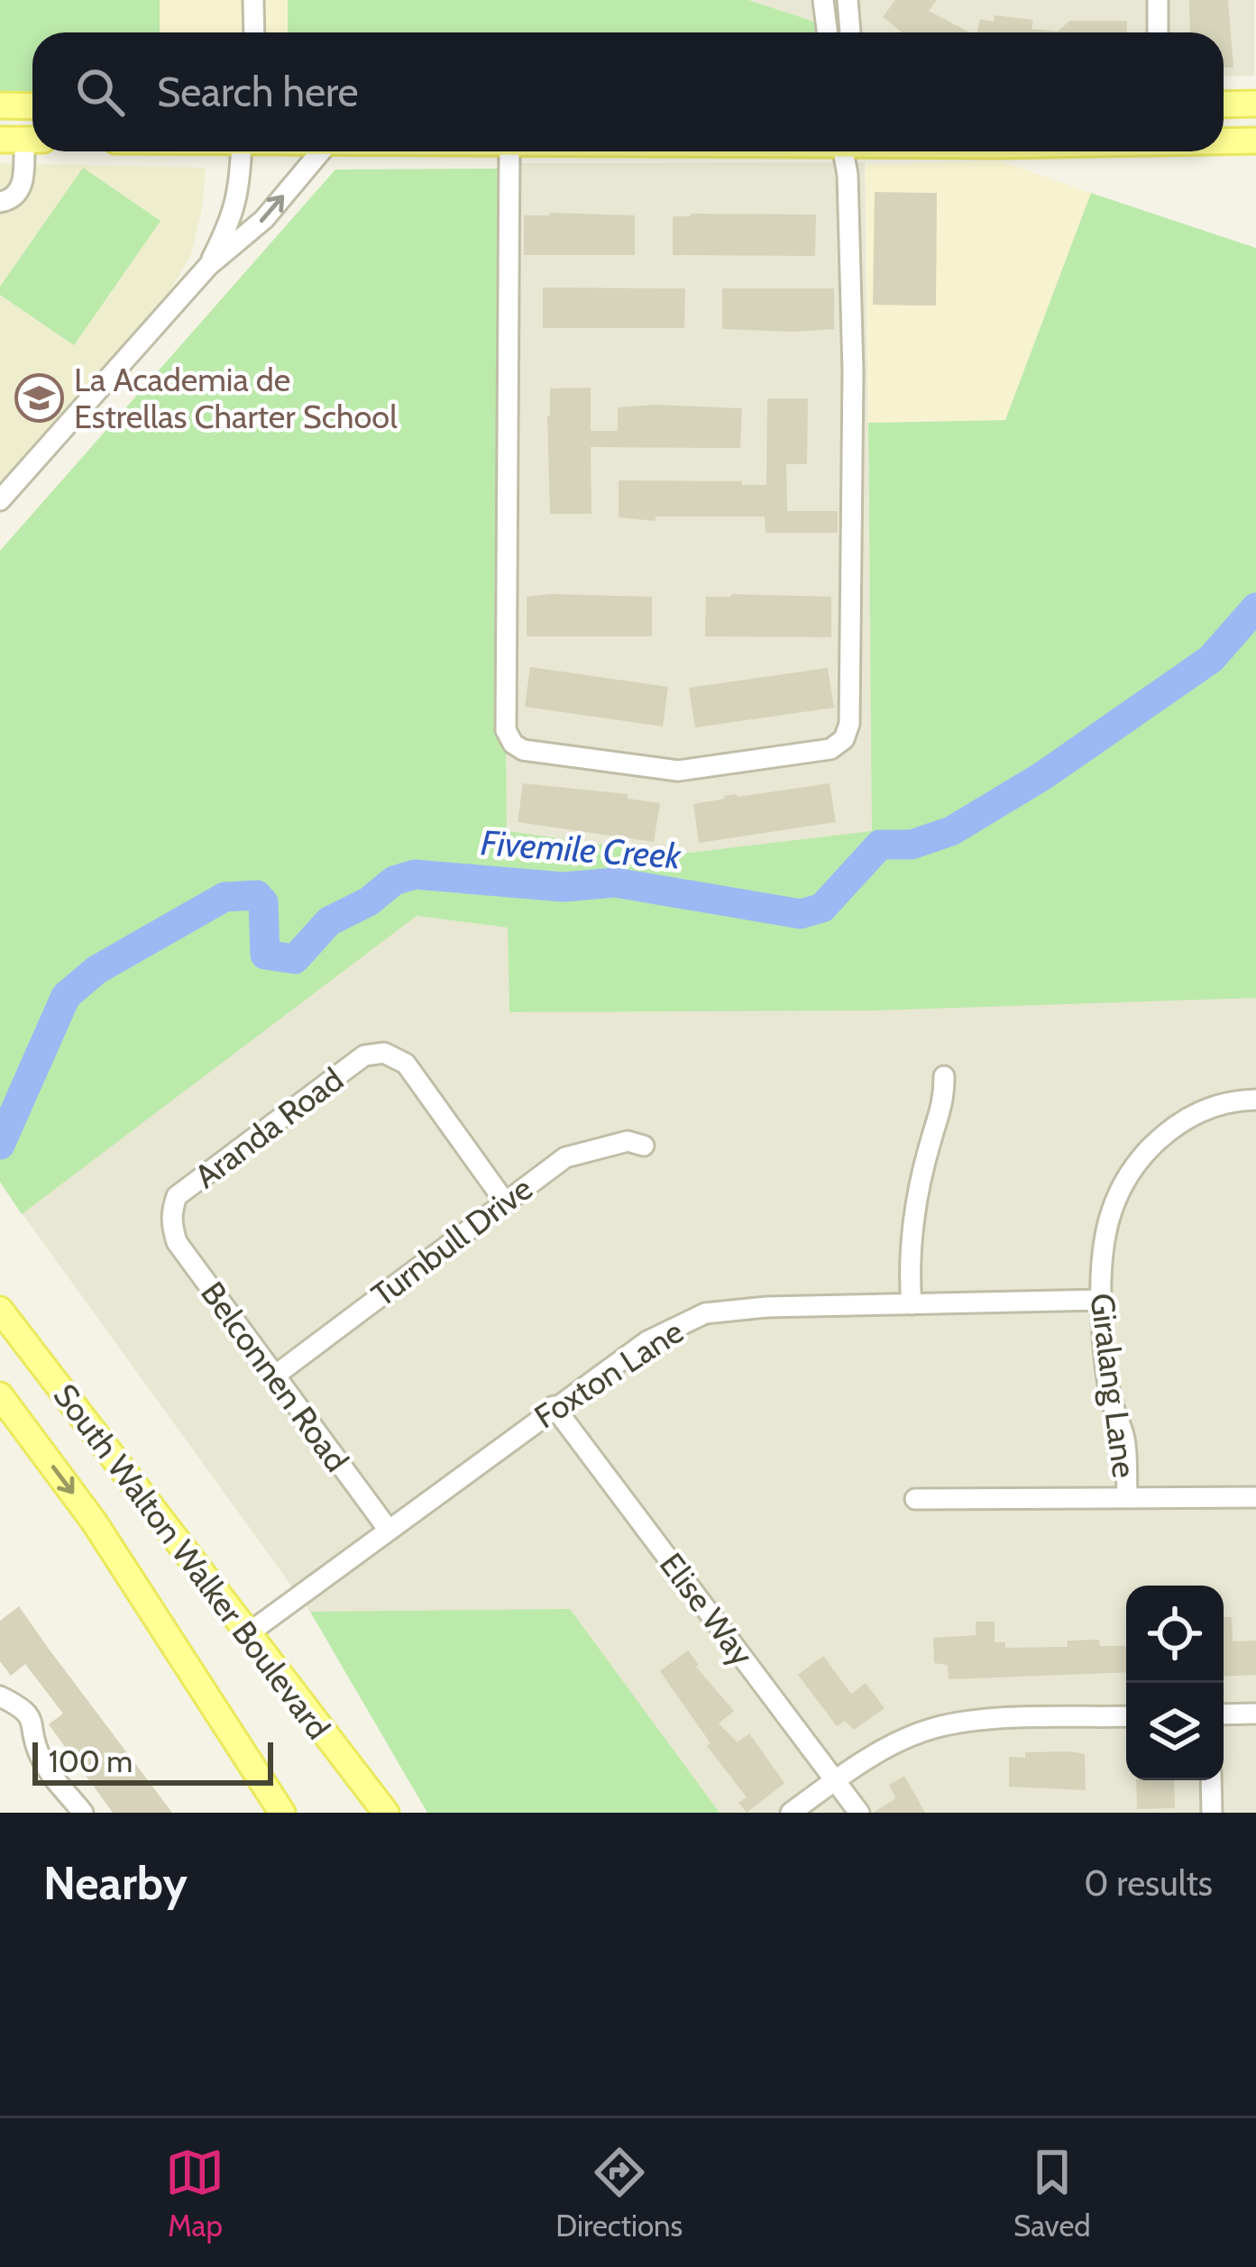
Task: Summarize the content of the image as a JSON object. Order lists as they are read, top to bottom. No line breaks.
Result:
{"streets":{"main road":["South Walton Walker Boulevard"],"street":["Aranda Road","Turnbull Drive","Foxton Lane","Belconnen Road","Giralang Lane","Elise Way"]},"crossings":[["Aranda Road","Turnbull Drive"],["Aranda Road","Belconnen Road"],["Turnbull Drive","Belconnen Road"],["Foxton Lane","Belconnen Road"],["Foxton Lane","Giralang Lane"],["Foxton Lane","South Walton Walker Boulevard"],["Foxton Lane","Elise Way"]],"water":["Fivemile Creek"],"places":{"school or university":["La Academia de Estrellas Charter School"]},"scale_bar":"100 m","page":{"search":"Search here","scale":"100 m","heading":["Nearby","0 results"],"nav":["Map","Directions","Saved"]}}
